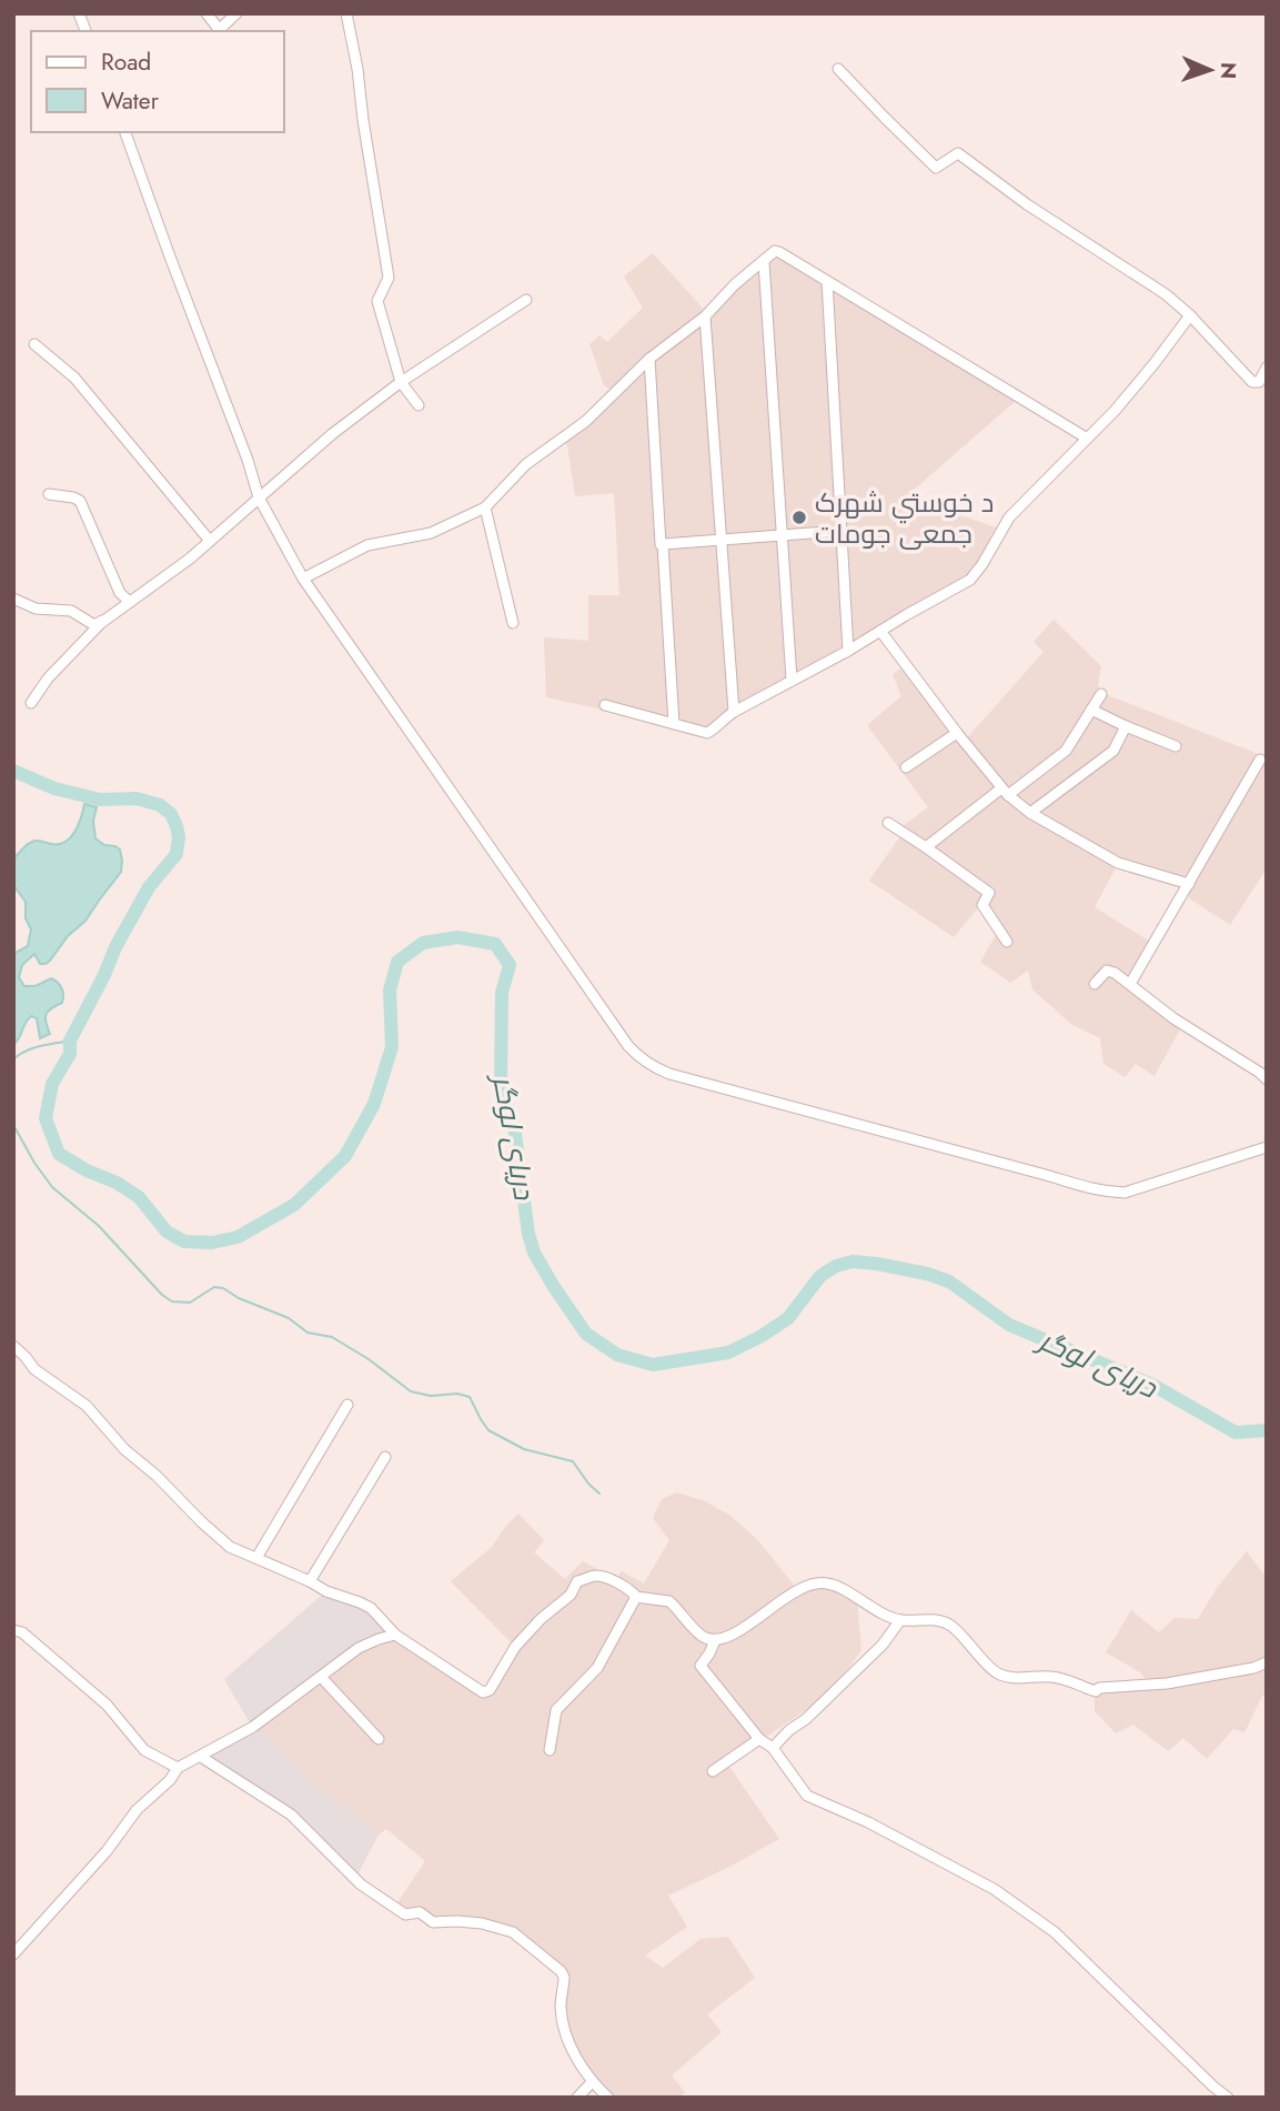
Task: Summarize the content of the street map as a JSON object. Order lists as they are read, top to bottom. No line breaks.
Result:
{"water":["دریای لوگر"],"places":["د خوستي شهرک جمعی جومات"],"legend":["Road","Water"],"north":"right"}
